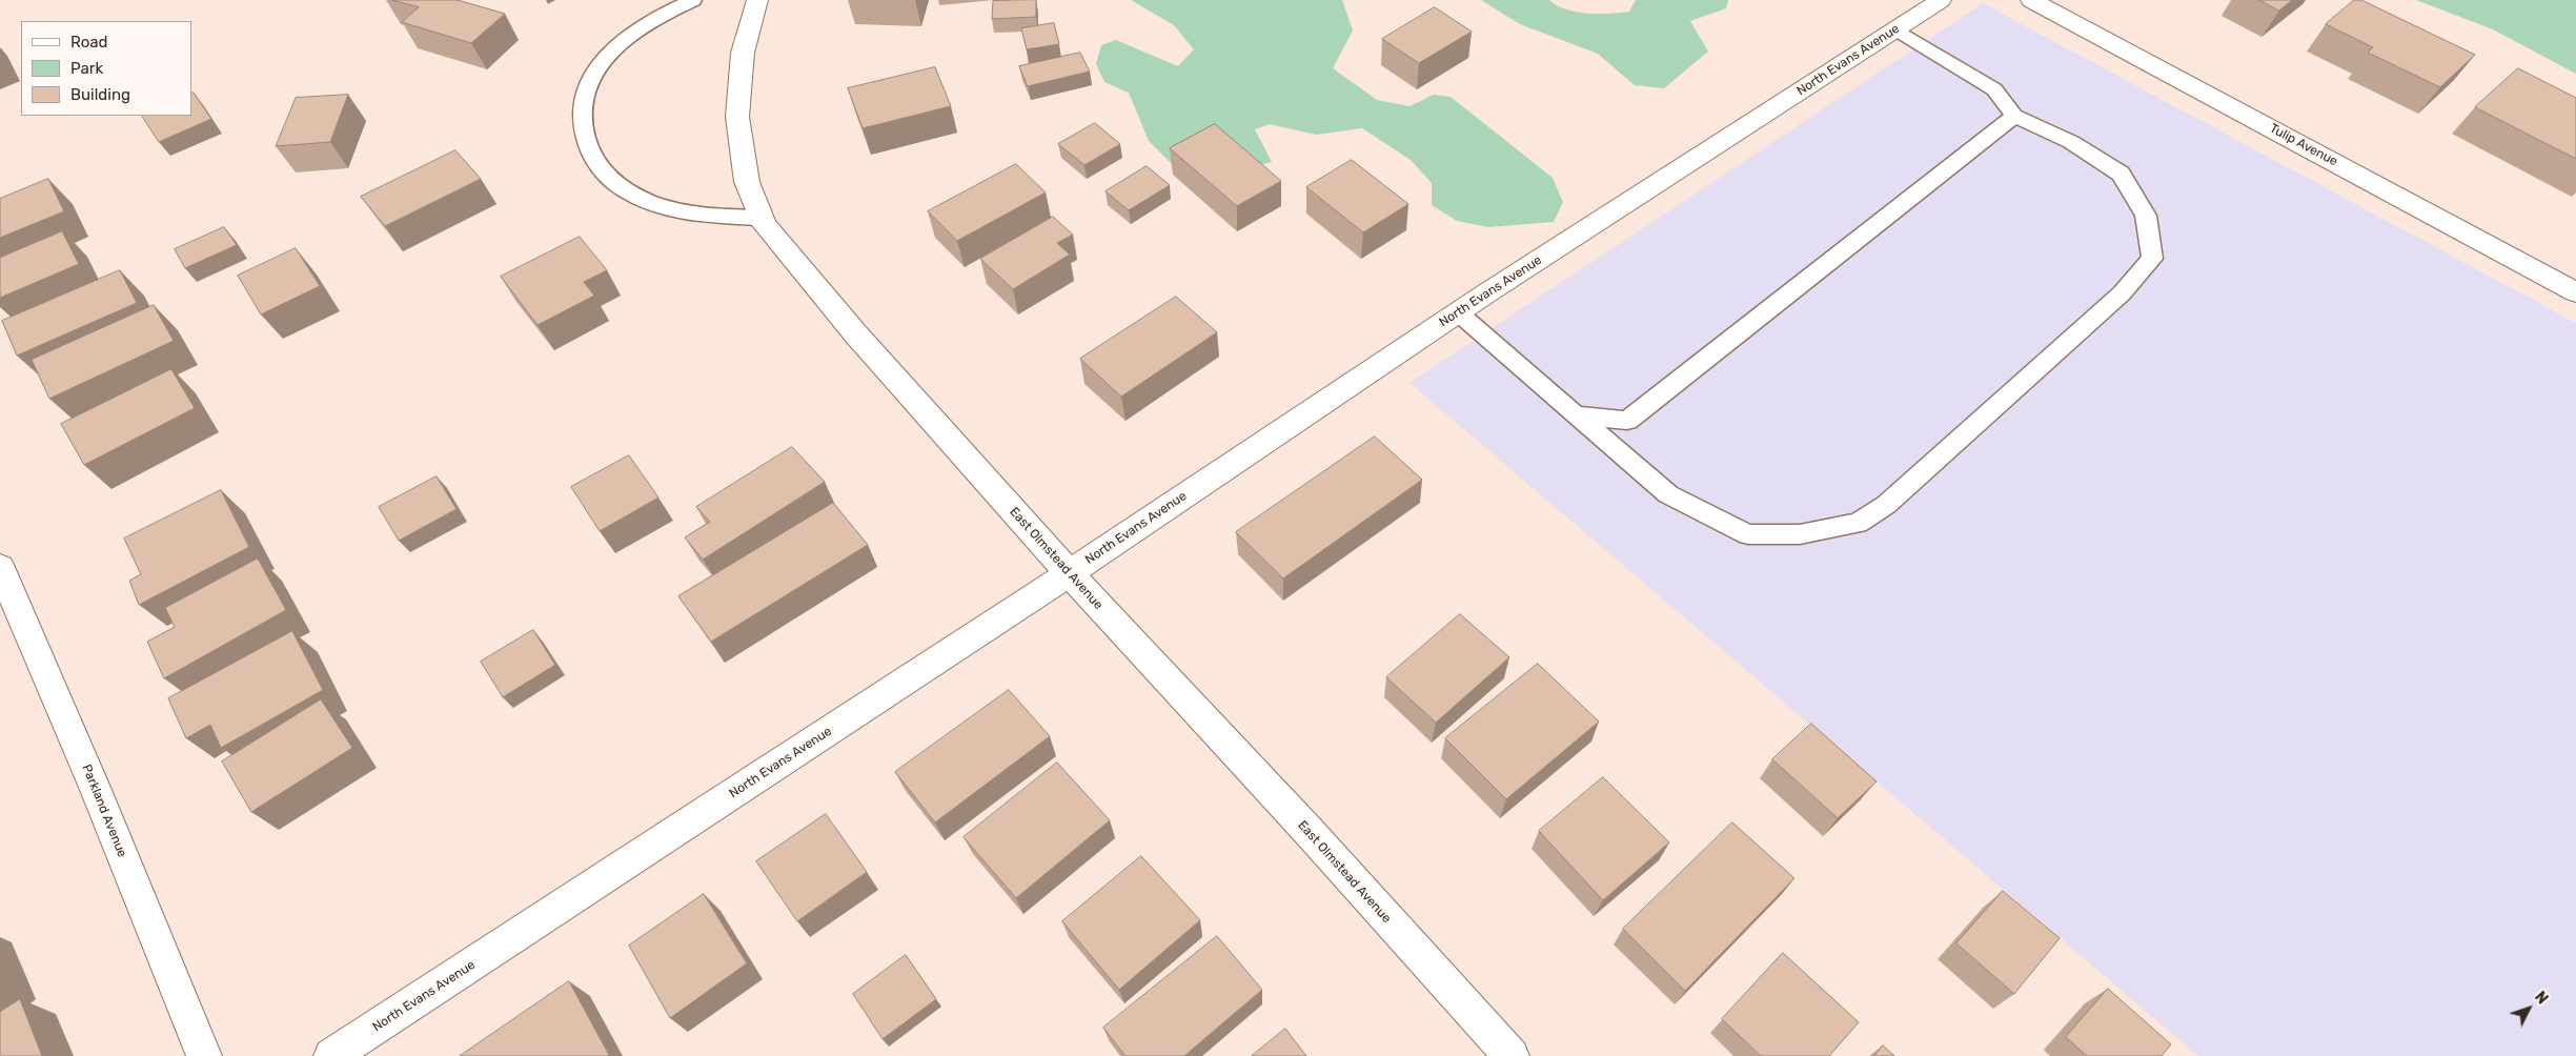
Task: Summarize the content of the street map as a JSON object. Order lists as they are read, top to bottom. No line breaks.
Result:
{"streets":{"street":["North Evans Avenue","Tulip Avenue","East Olmstead Avenue","Parkland Avenue"]},"crossings":[["North Evans Avenue","East Olmstead Avenue"]],"legend":["Road","Park","Building"],"north":"top right"}
